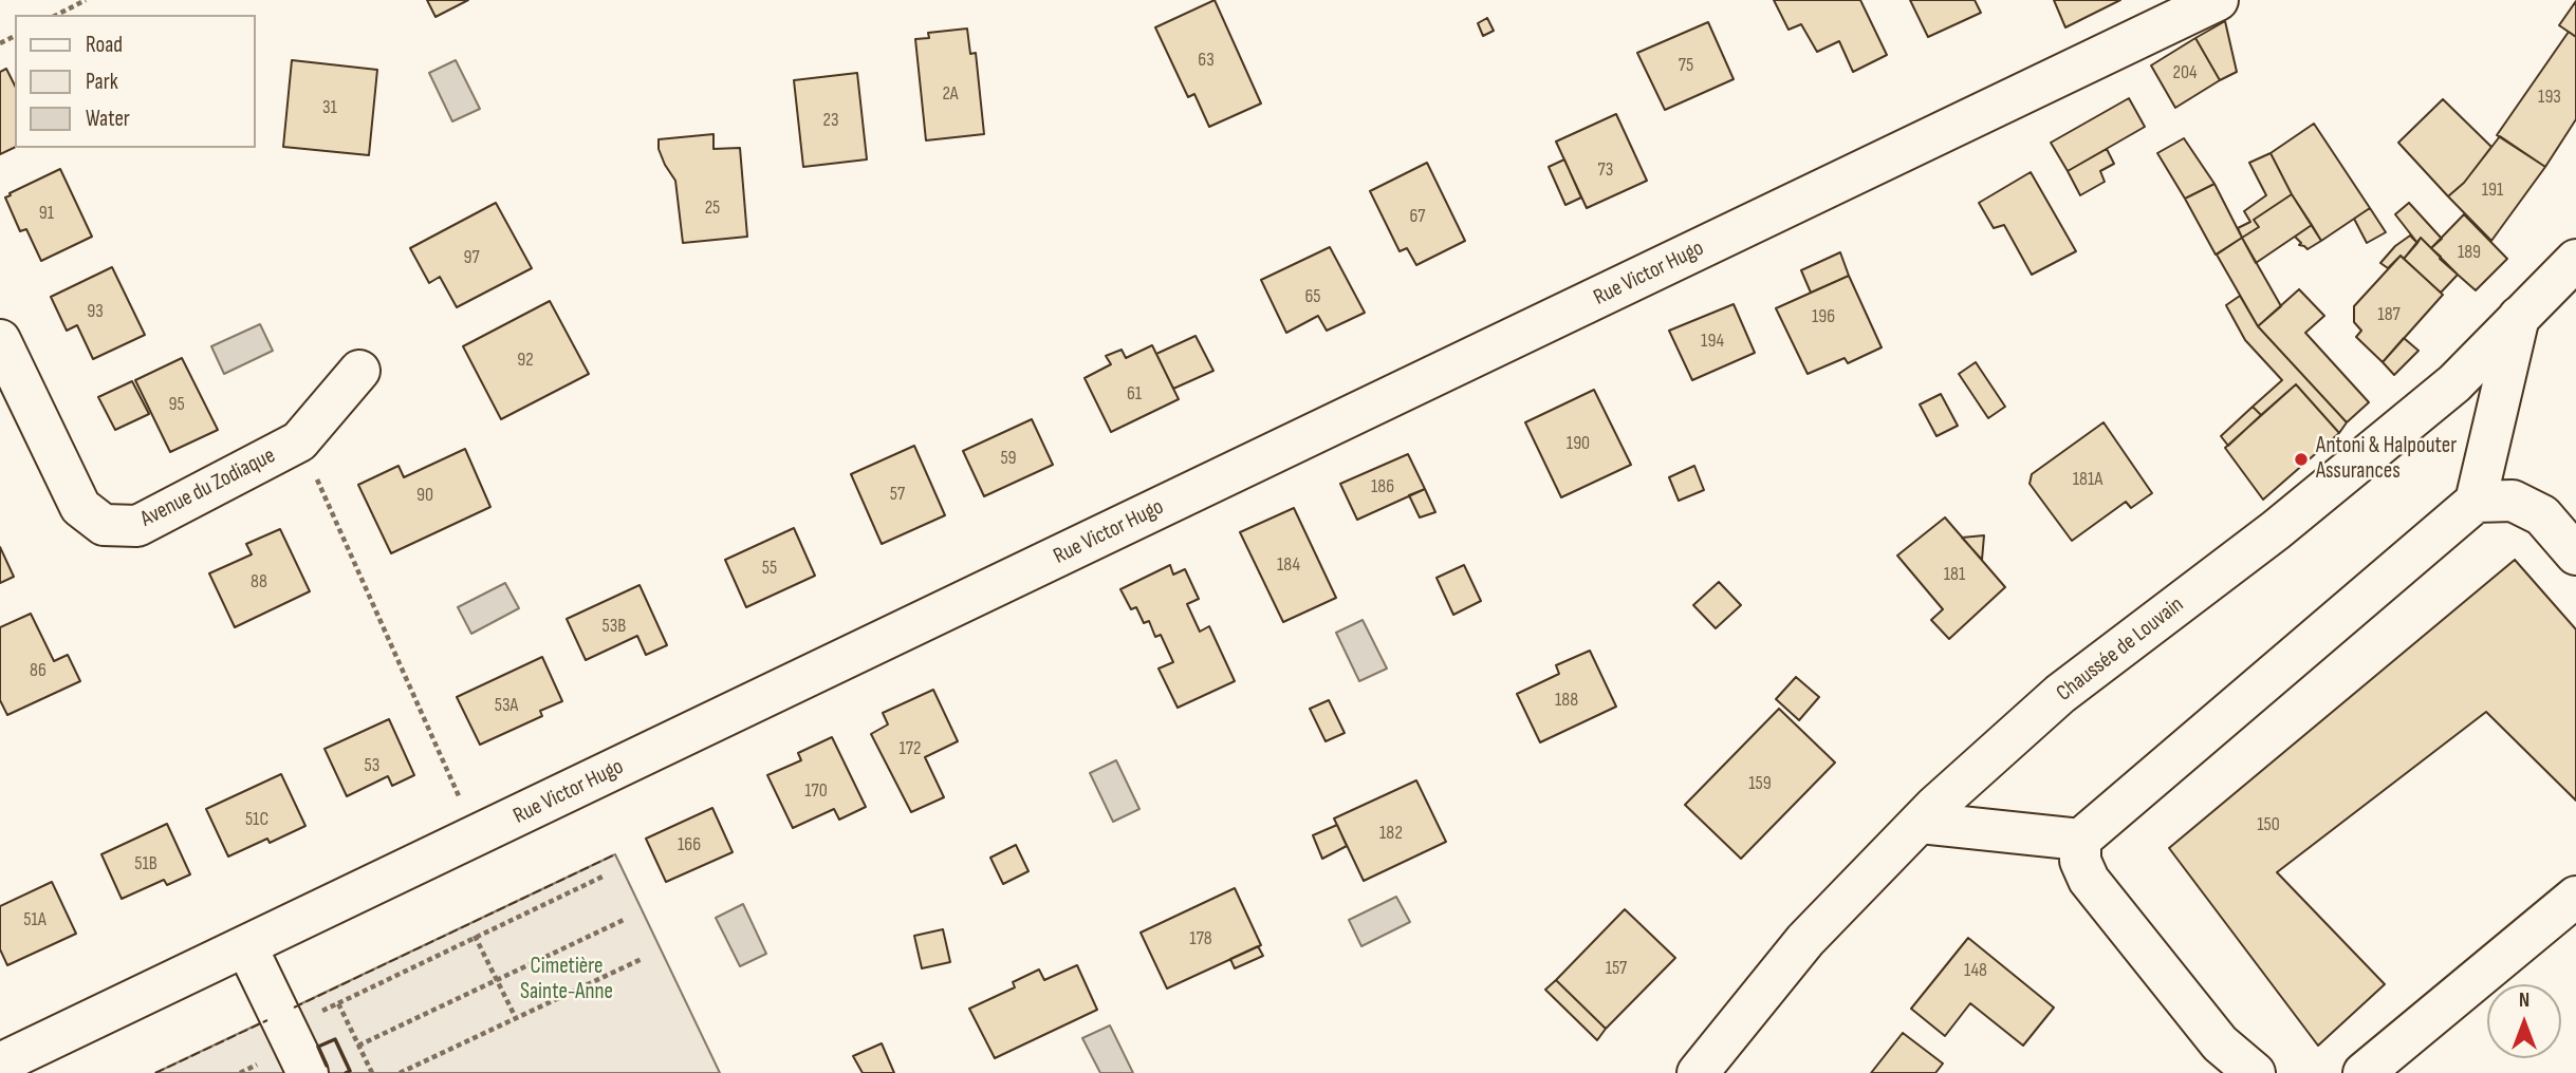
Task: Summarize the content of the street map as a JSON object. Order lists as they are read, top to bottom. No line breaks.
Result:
{"streets":{"street":["Rue Victor Hugo","Avenue du Zodiaque","Chaussée de Louvain"]},"parks":["Cimetière Sainte-Anne"],"places":["Antoni & Halpouter Assurances"],"house_numbers":["63","75","204","2A","193","31","23","73","191","25","91","67","189","97","65","93","187","196","194","92","61","95","190","59","181A","186","57","90","184","55","181","88","53B","86","188","53A","172","53","159","170","51C","150","182","166","51B","51A","178","157","148"],"legend":["Road","Park","Water"],"north":"top"}
